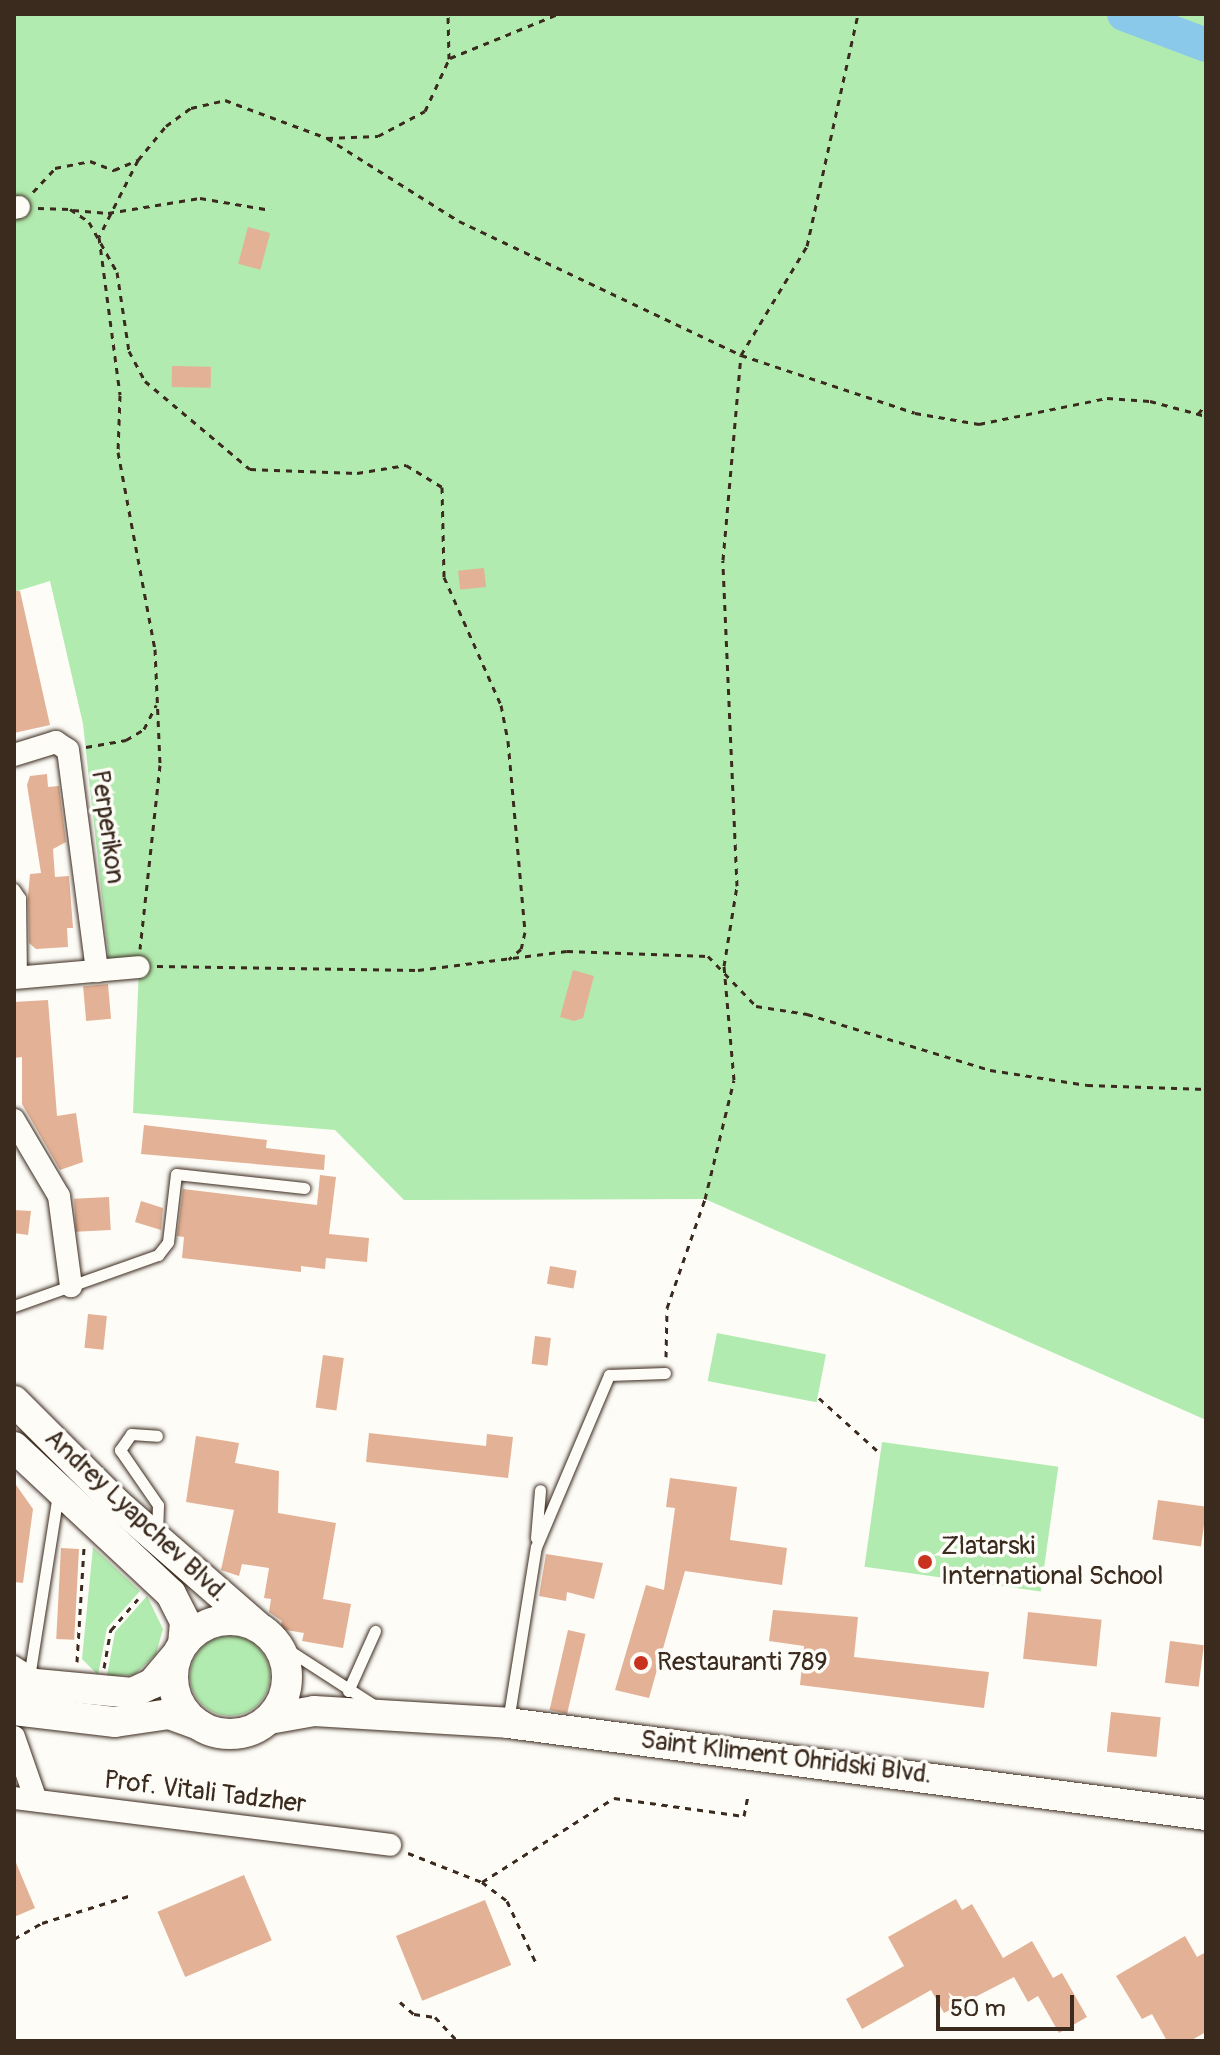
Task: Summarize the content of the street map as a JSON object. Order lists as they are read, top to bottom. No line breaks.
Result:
{"streets":{"main road":["Andrey Lyapchev Blvd.","Saint Kliment Ohridski Blvd."],"street":["Perperikon","Prof. Vitali Tadzher"]},"crossings":[["Andrey Lyapchev Blvd.","Saint Kliment Ohridski Blvd."]],"places":["Zlatarski International School","Restauranti 789"],"scale_bar":"50 m"}
